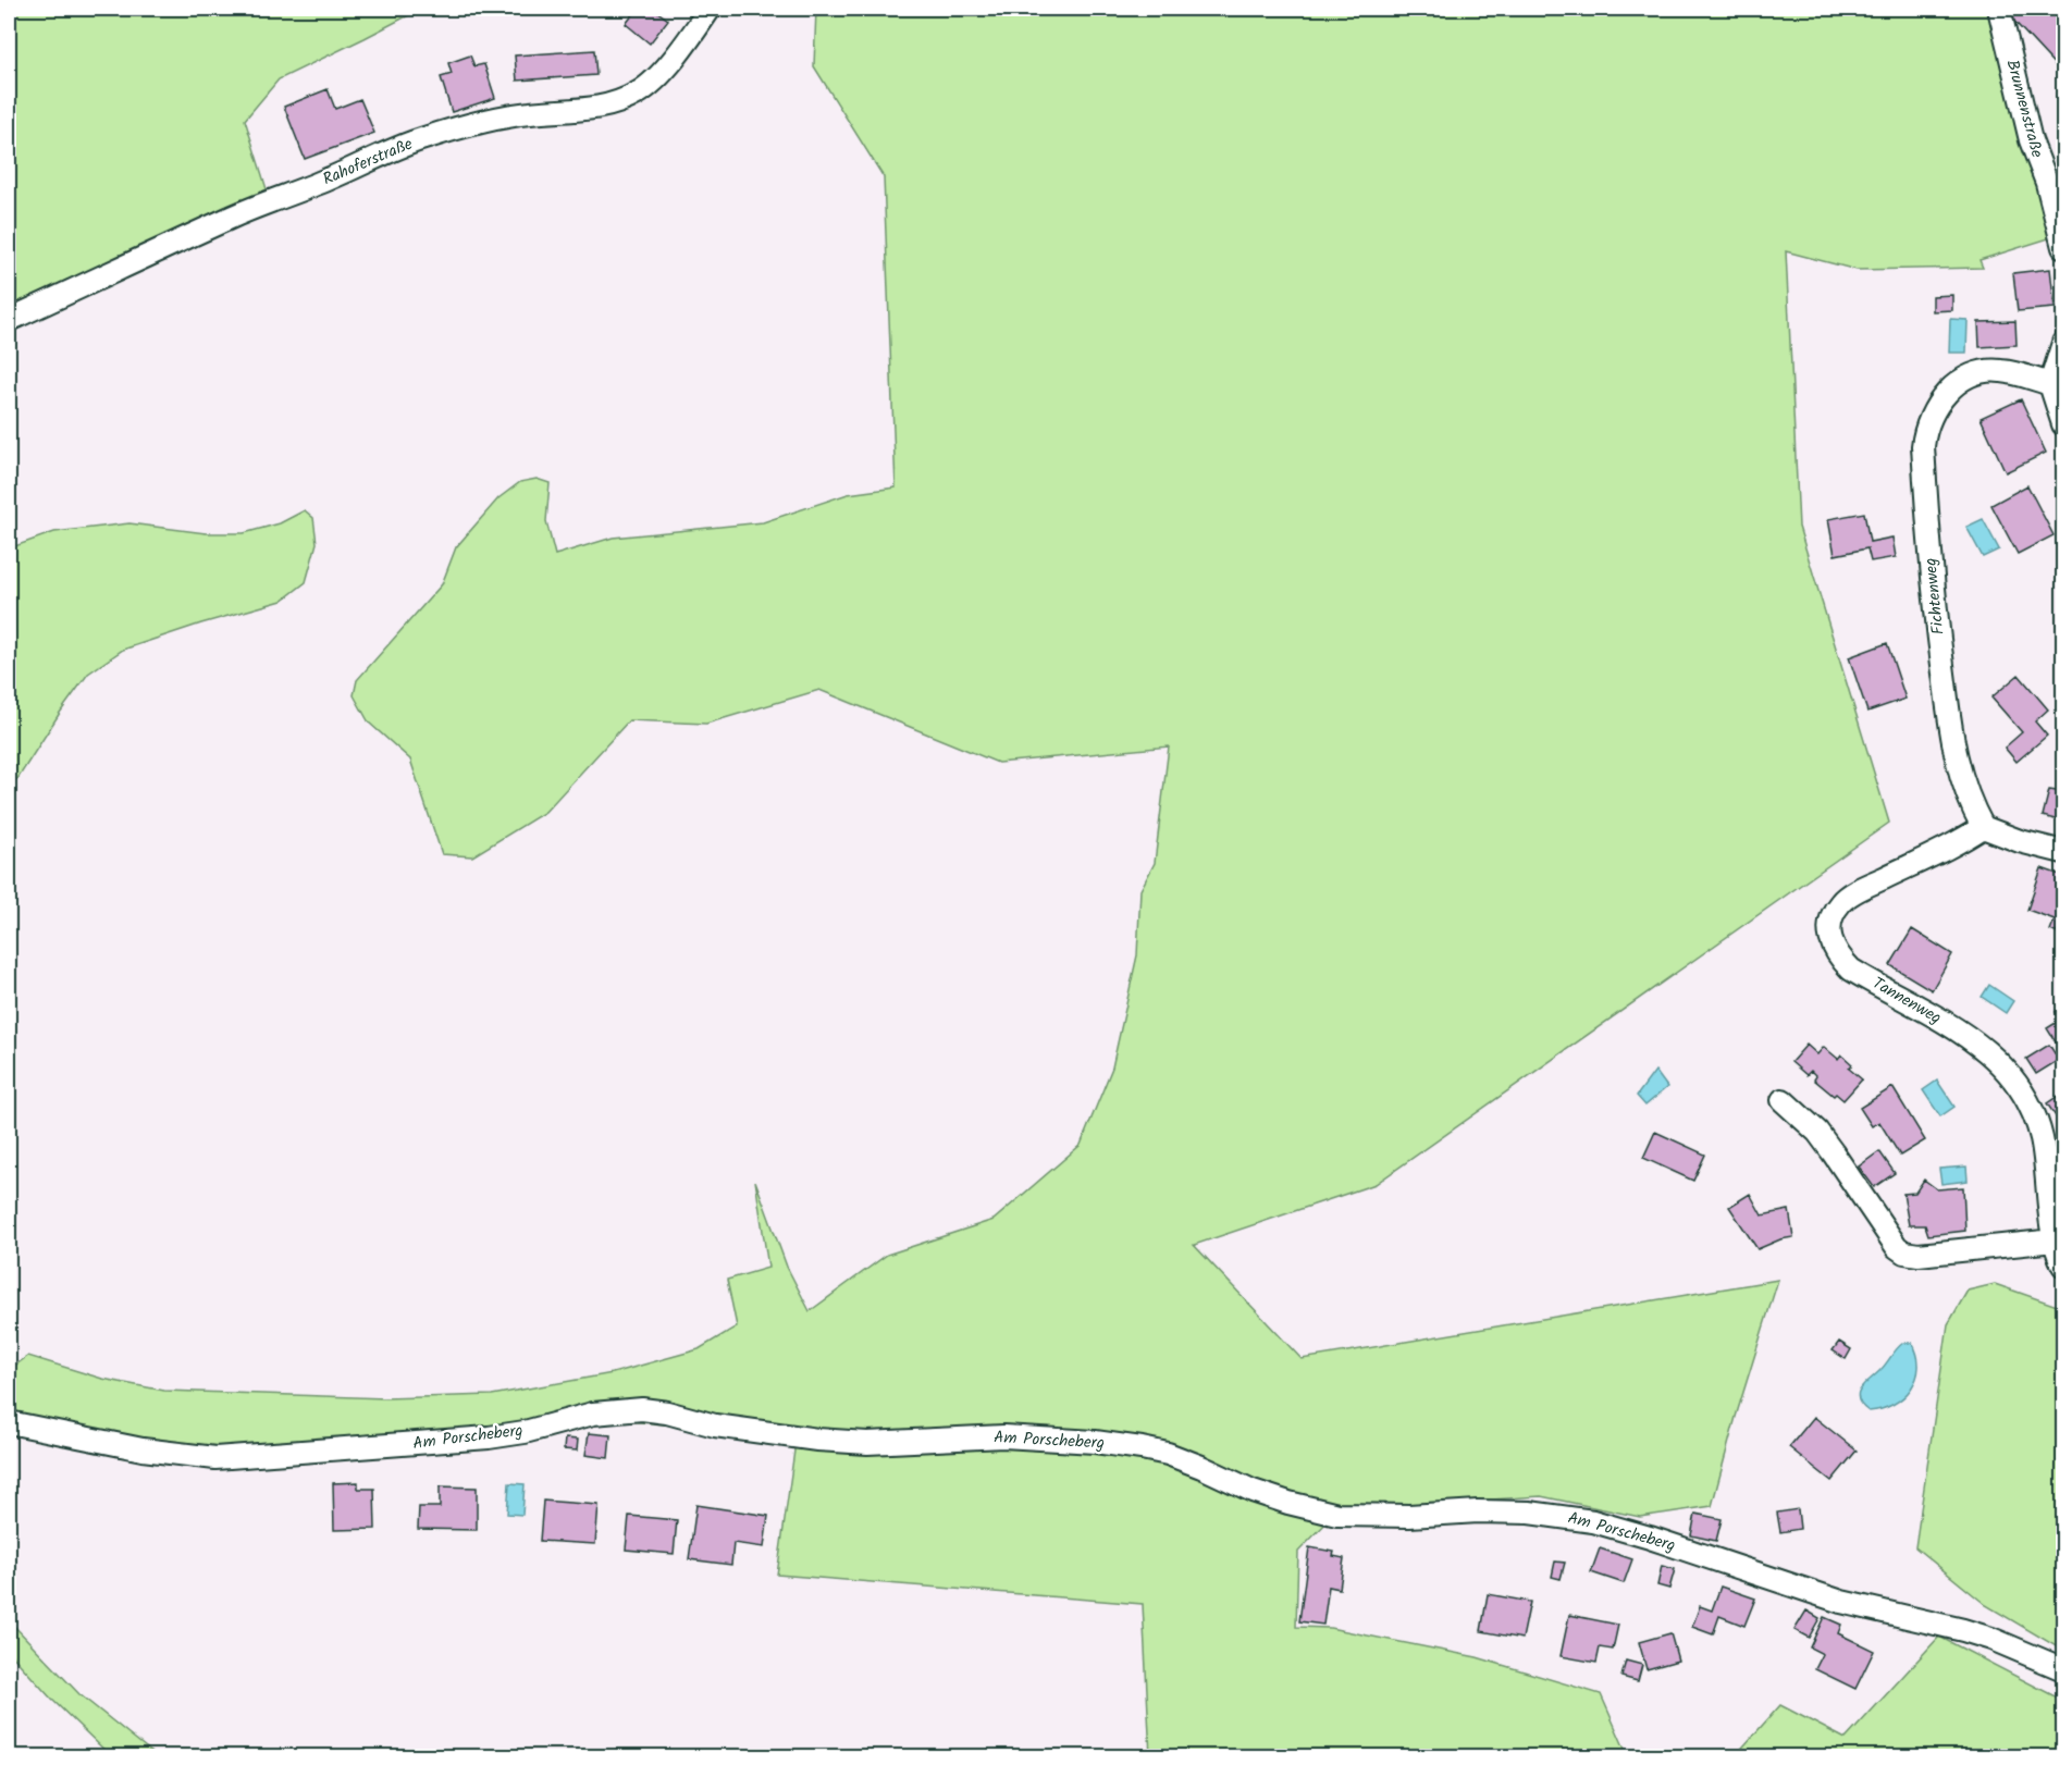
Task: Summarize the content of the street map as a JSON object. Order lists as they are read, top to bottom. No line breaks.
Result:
{"streets":{"street":["Brunnenstraße","Rahoferstraße","Fichtenweg","Tannenweg","Am Porscheberg"]},"crossings":[["Fichtenweg","Tannenweg"]]}
